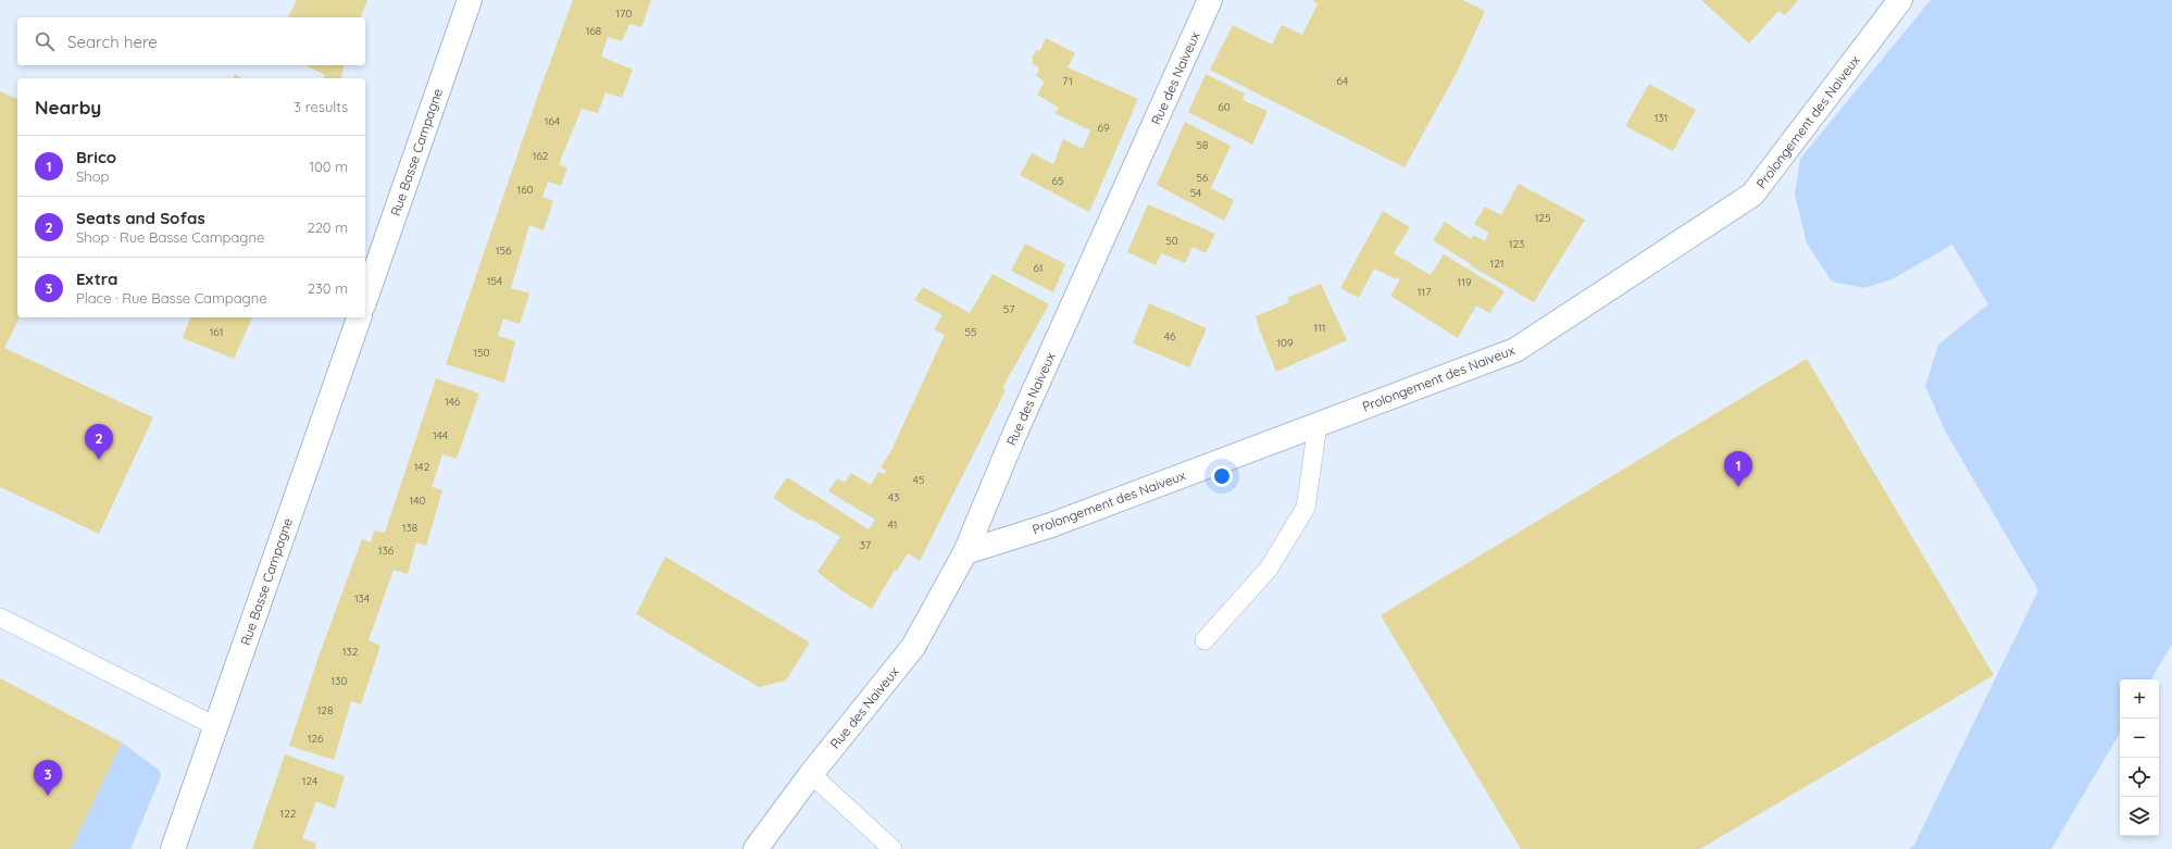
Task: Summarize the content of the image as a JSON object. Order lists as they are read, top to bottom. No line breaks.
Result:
{"streets":{"street":["Rue des Naiveux","Prolongement des Naiveux","Rue Basse Campagne"]},"crossings":[["Rue des Naiveux","Prolongement des Naiveux"]],"house_numbers":["170","168","71","64","60","131","164","69","58","162","56","65","160","54","125","50","123","156","121","61","154","119","117","57","111","161","55","46","109","150","146","144","142","45","43","140","41","138","37","136","134","132","130","128","126","124","122"],"page":{"search":"Search here","heading":["Nearby","3 results"],"list":[{"mark":"1","name":"Brico","note":"Shop","value":"100 m"},{"mark":"2","name":"Seats and Sofas","note":"Shop · Rue Basse Campagne","value":"220 m"},{"mark":"3","name":"Extra","note":"Place · Rue Basse Campagne","value":"230 m"}],"pins":["2","1","3"],"map_buttons":["+","−"]}}
